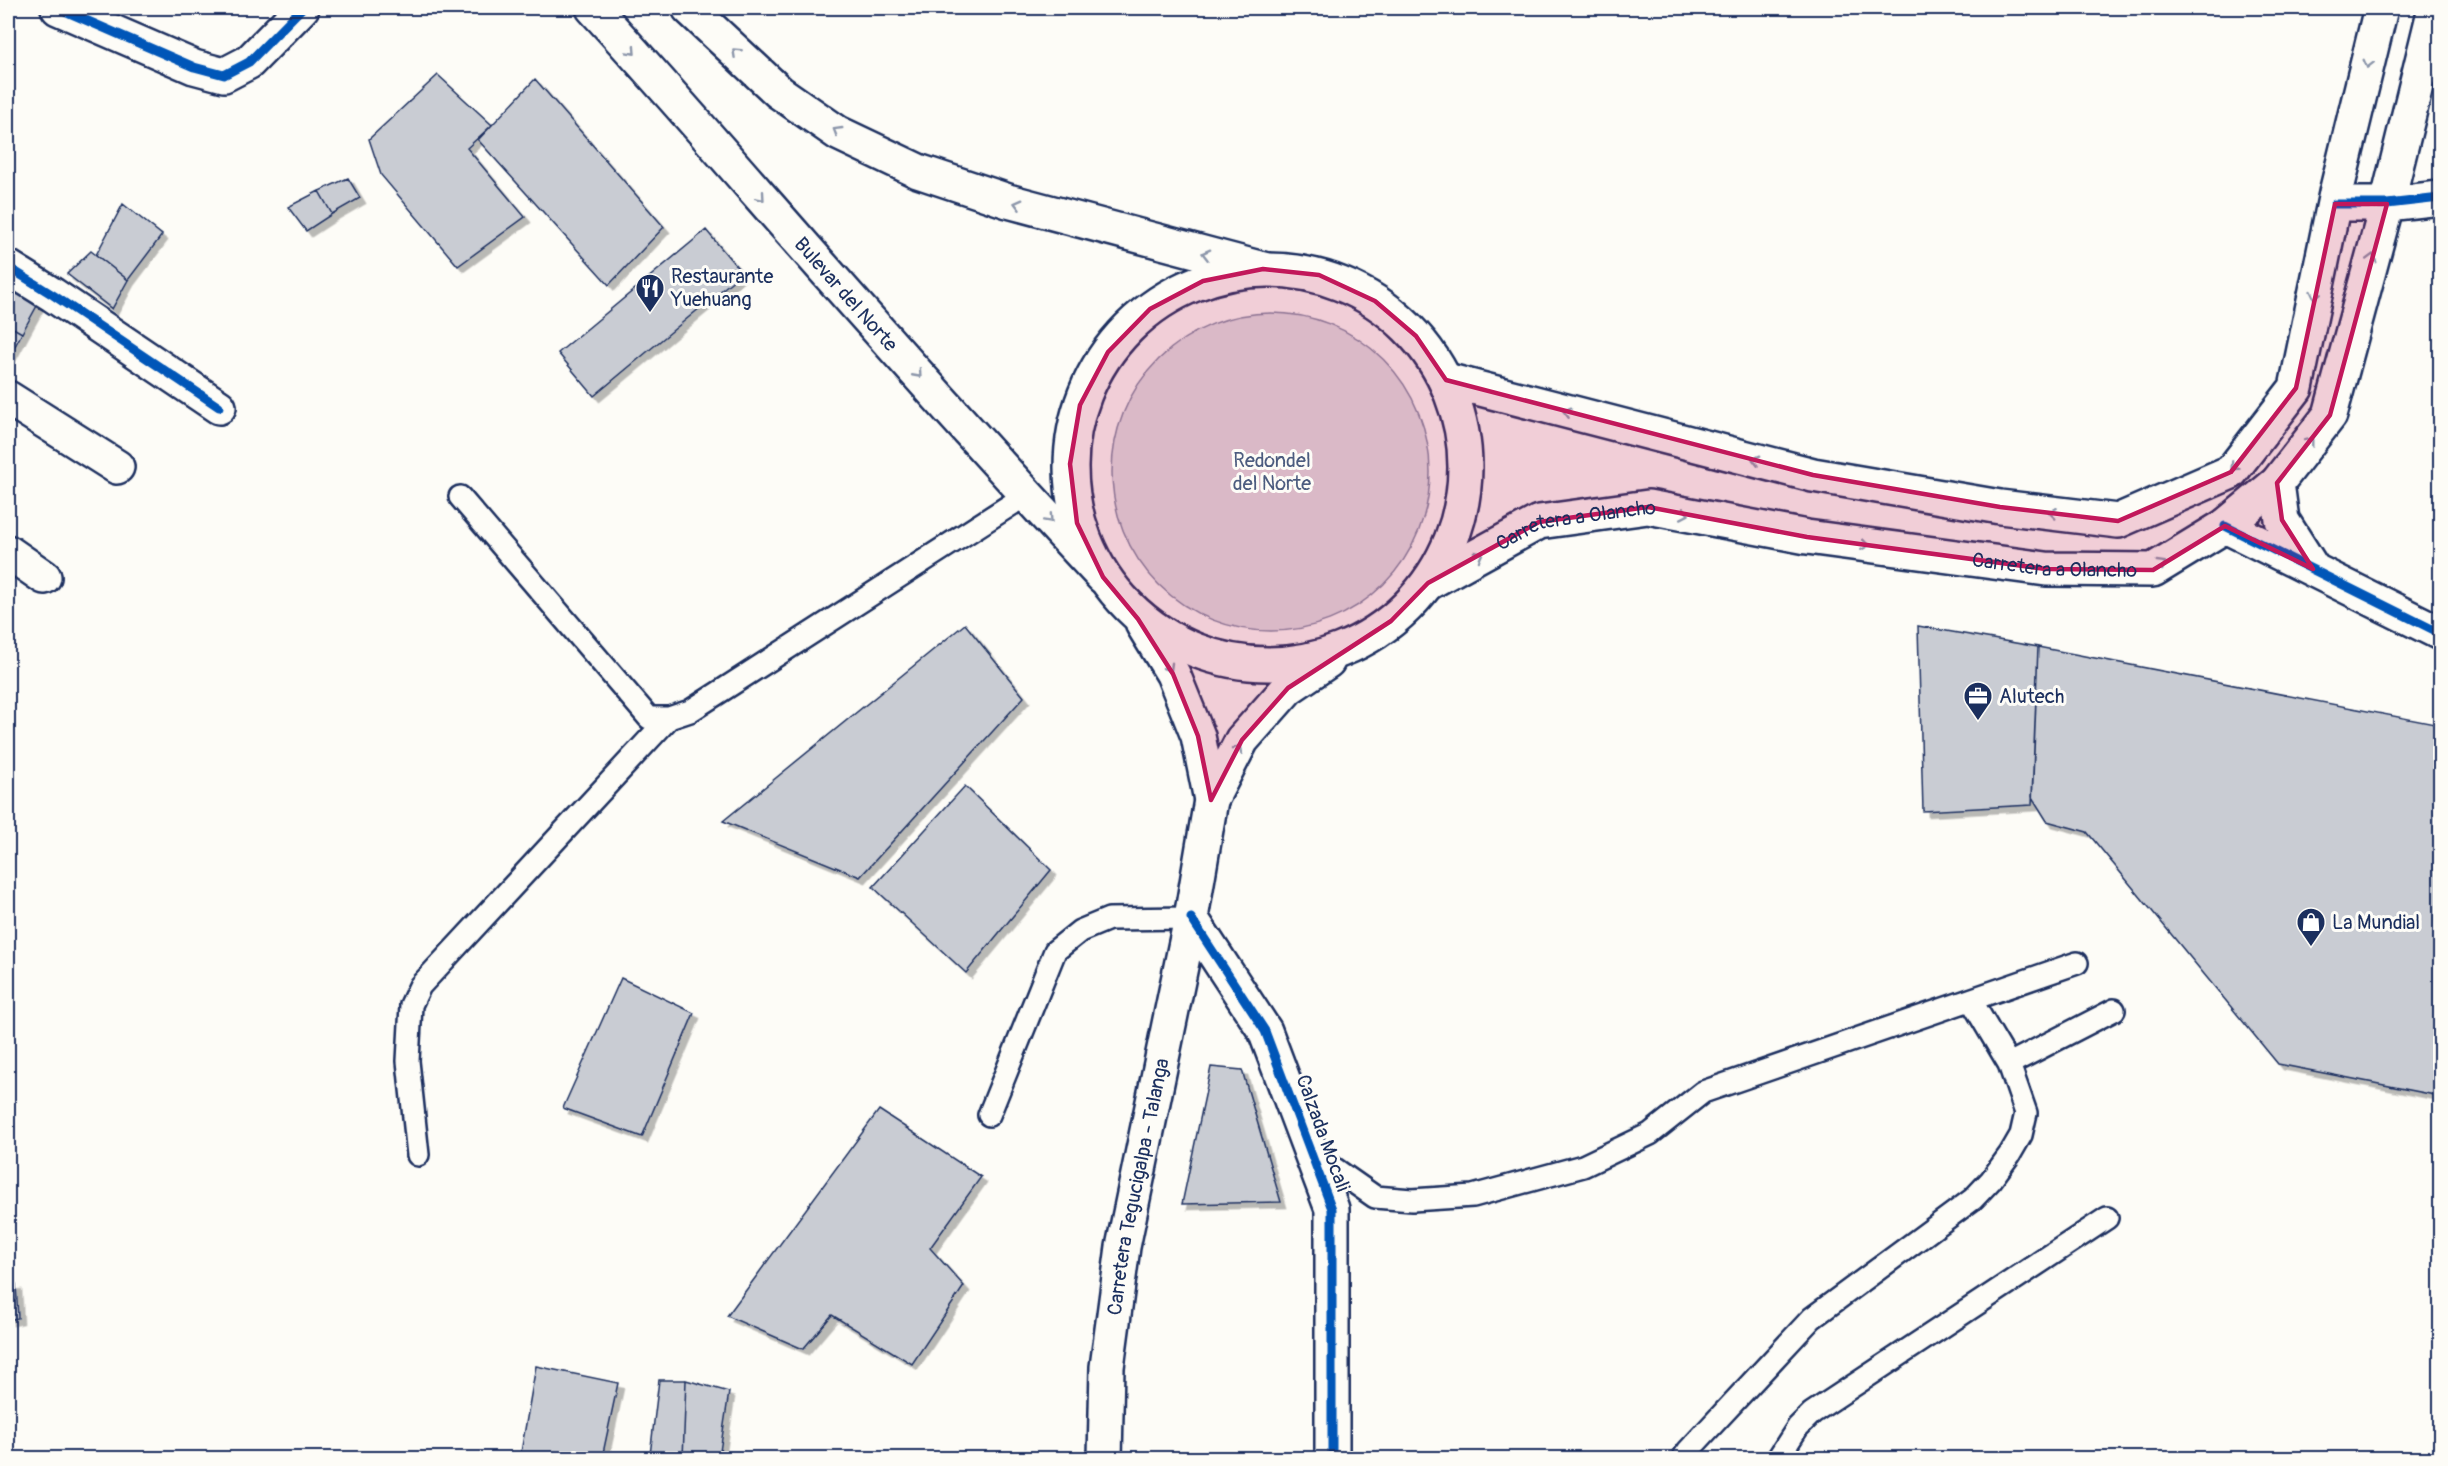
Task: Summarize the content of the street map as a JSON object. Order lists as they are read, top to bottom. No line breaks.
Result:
{"streets":{"main road":["Bulevar del Norte","Carretera a Olancho","Calzada Mocali","Carretera Tegucigalpa - Talanga"]},"crossings":[["Calzada Mocali","Carretera Tegucigalpa - Talanga"]],"one_way":["Bulevar del Norte","Carretera a Olancho"],"parks":["Redondel del Norte"],"places":{"restaurant":["Restaurante Yuehuang"],"office":["Alutech"],"shop":["La Mundial"]}}
